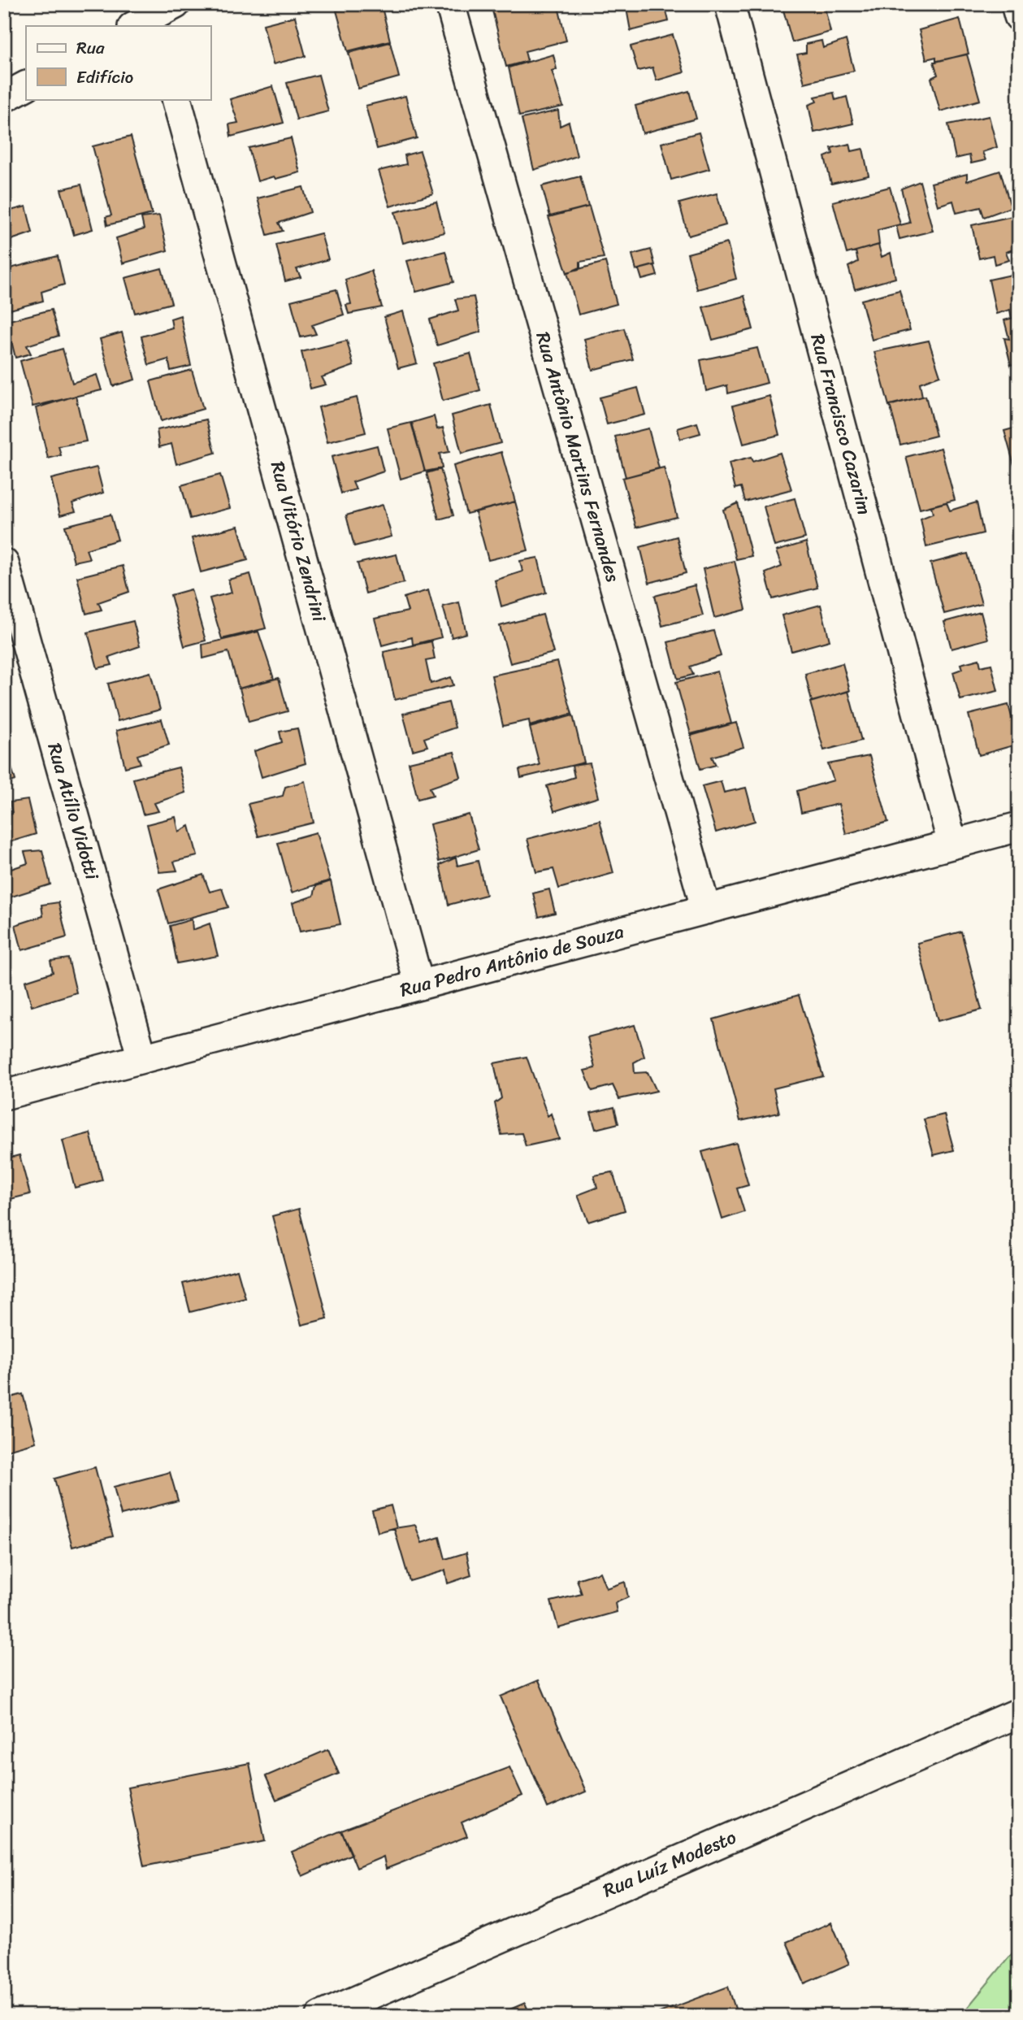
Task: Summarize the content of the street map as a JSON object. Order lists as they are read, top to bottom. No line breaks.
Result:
{"streets":{"street":["Rua Francisco Cazarim","Rua Antônio Martins Fernandes","Rua Vitório Zendrini","Rua Atílio Vidotti","Rua Pedro Antônio de Souza","Rua Luíz Modesto"]},"crossings":[["Rua Francisco Cazarim","Rua Pedro Antônio de Souza"],["Rua Antônio Martins Fernandes","Rua Pedro Antônio de Souza"],["Rua Vitório Zendrini","Rua Pedro Antônio de Souza"],["Rua Atílio Vidotti","Rua Pedro Antônio de Souza"]],"legend":["Rua","Edifício"]}
